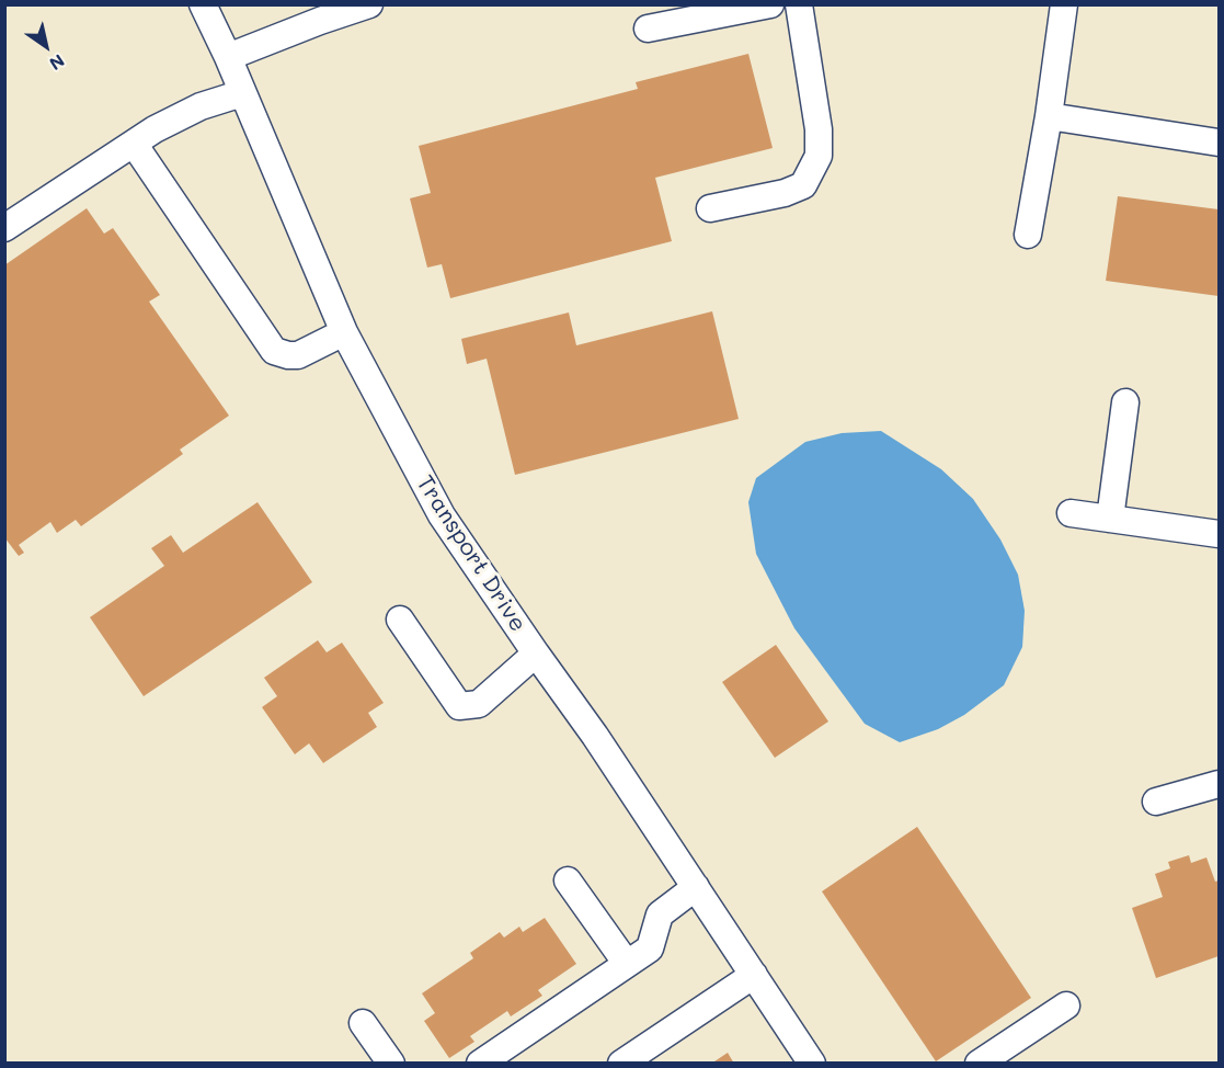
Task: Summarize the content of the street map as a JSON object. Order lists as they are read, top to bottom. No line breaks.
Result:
{"streets":{"street":["Transport Drive"]},"north":"bottom right"}
